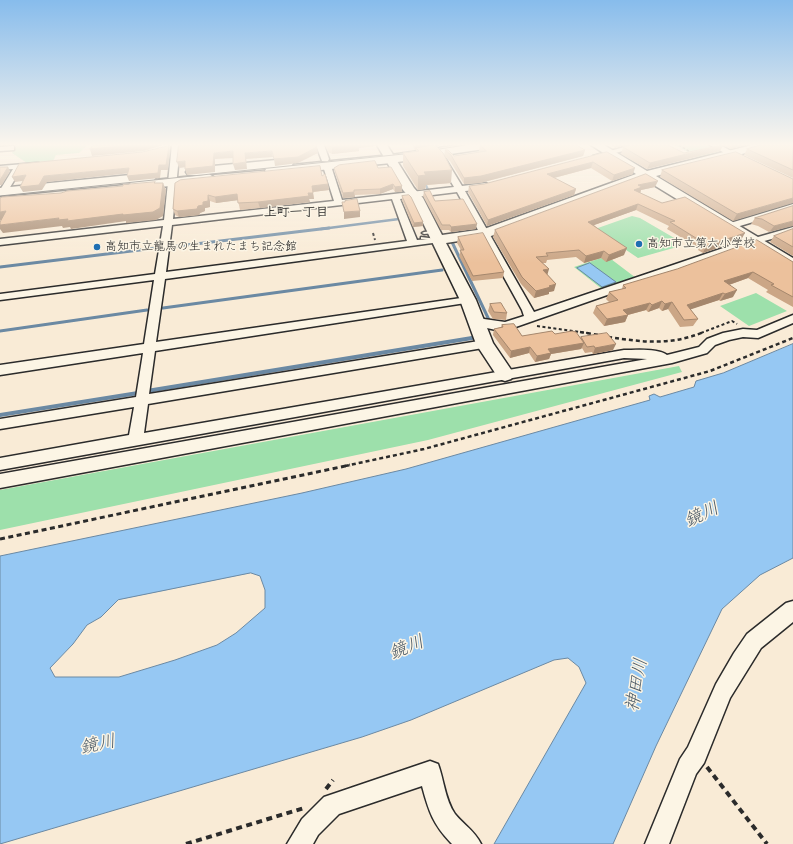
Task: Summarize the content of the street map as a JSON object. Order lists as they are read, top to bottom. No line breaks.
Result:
{"districts":["上町一丁目"],"water":["鏡川","神田川"],"places":["高知市立第六小学校","高知市立龍馬の生まれたまち記念館"]}
